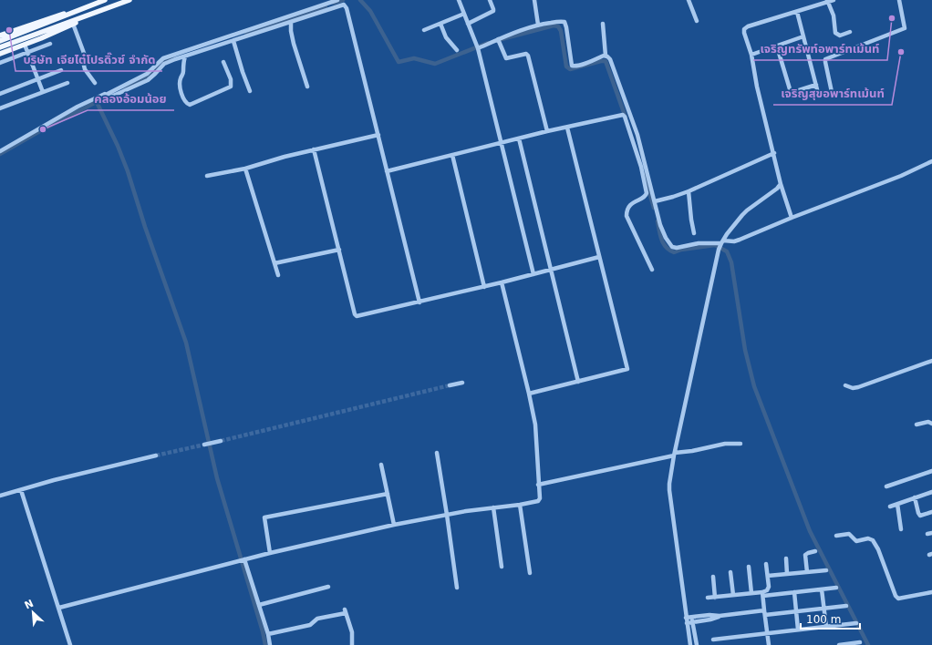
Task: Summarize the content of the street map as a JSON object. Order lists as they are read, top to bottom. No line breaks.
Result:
{"places":["เจริญทรัพท์อพาร์ทเม้นท์","บริษัท เจียไต๋โปรดิ๊วซ์ จำกัด","เจริญสุขอพาร์ทเม้นท์","คลองอ้อมน้อย"],"scale_bar":"100 m","north":"top left"}
